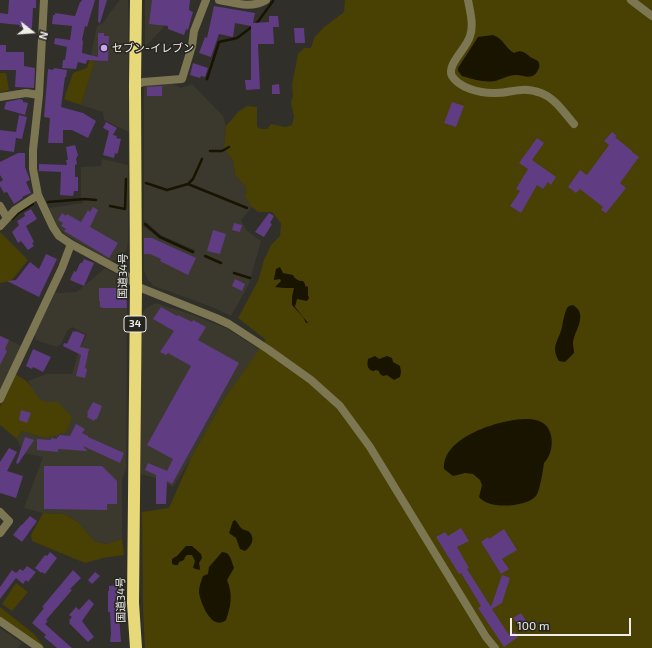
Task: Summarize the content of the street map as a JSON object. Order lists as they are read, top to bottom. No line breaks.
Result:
{"streets":{"highway":["国道34号","34"]},"places":["セブン-イレブン"],"scale_bar":"100 m","north":"right"}
